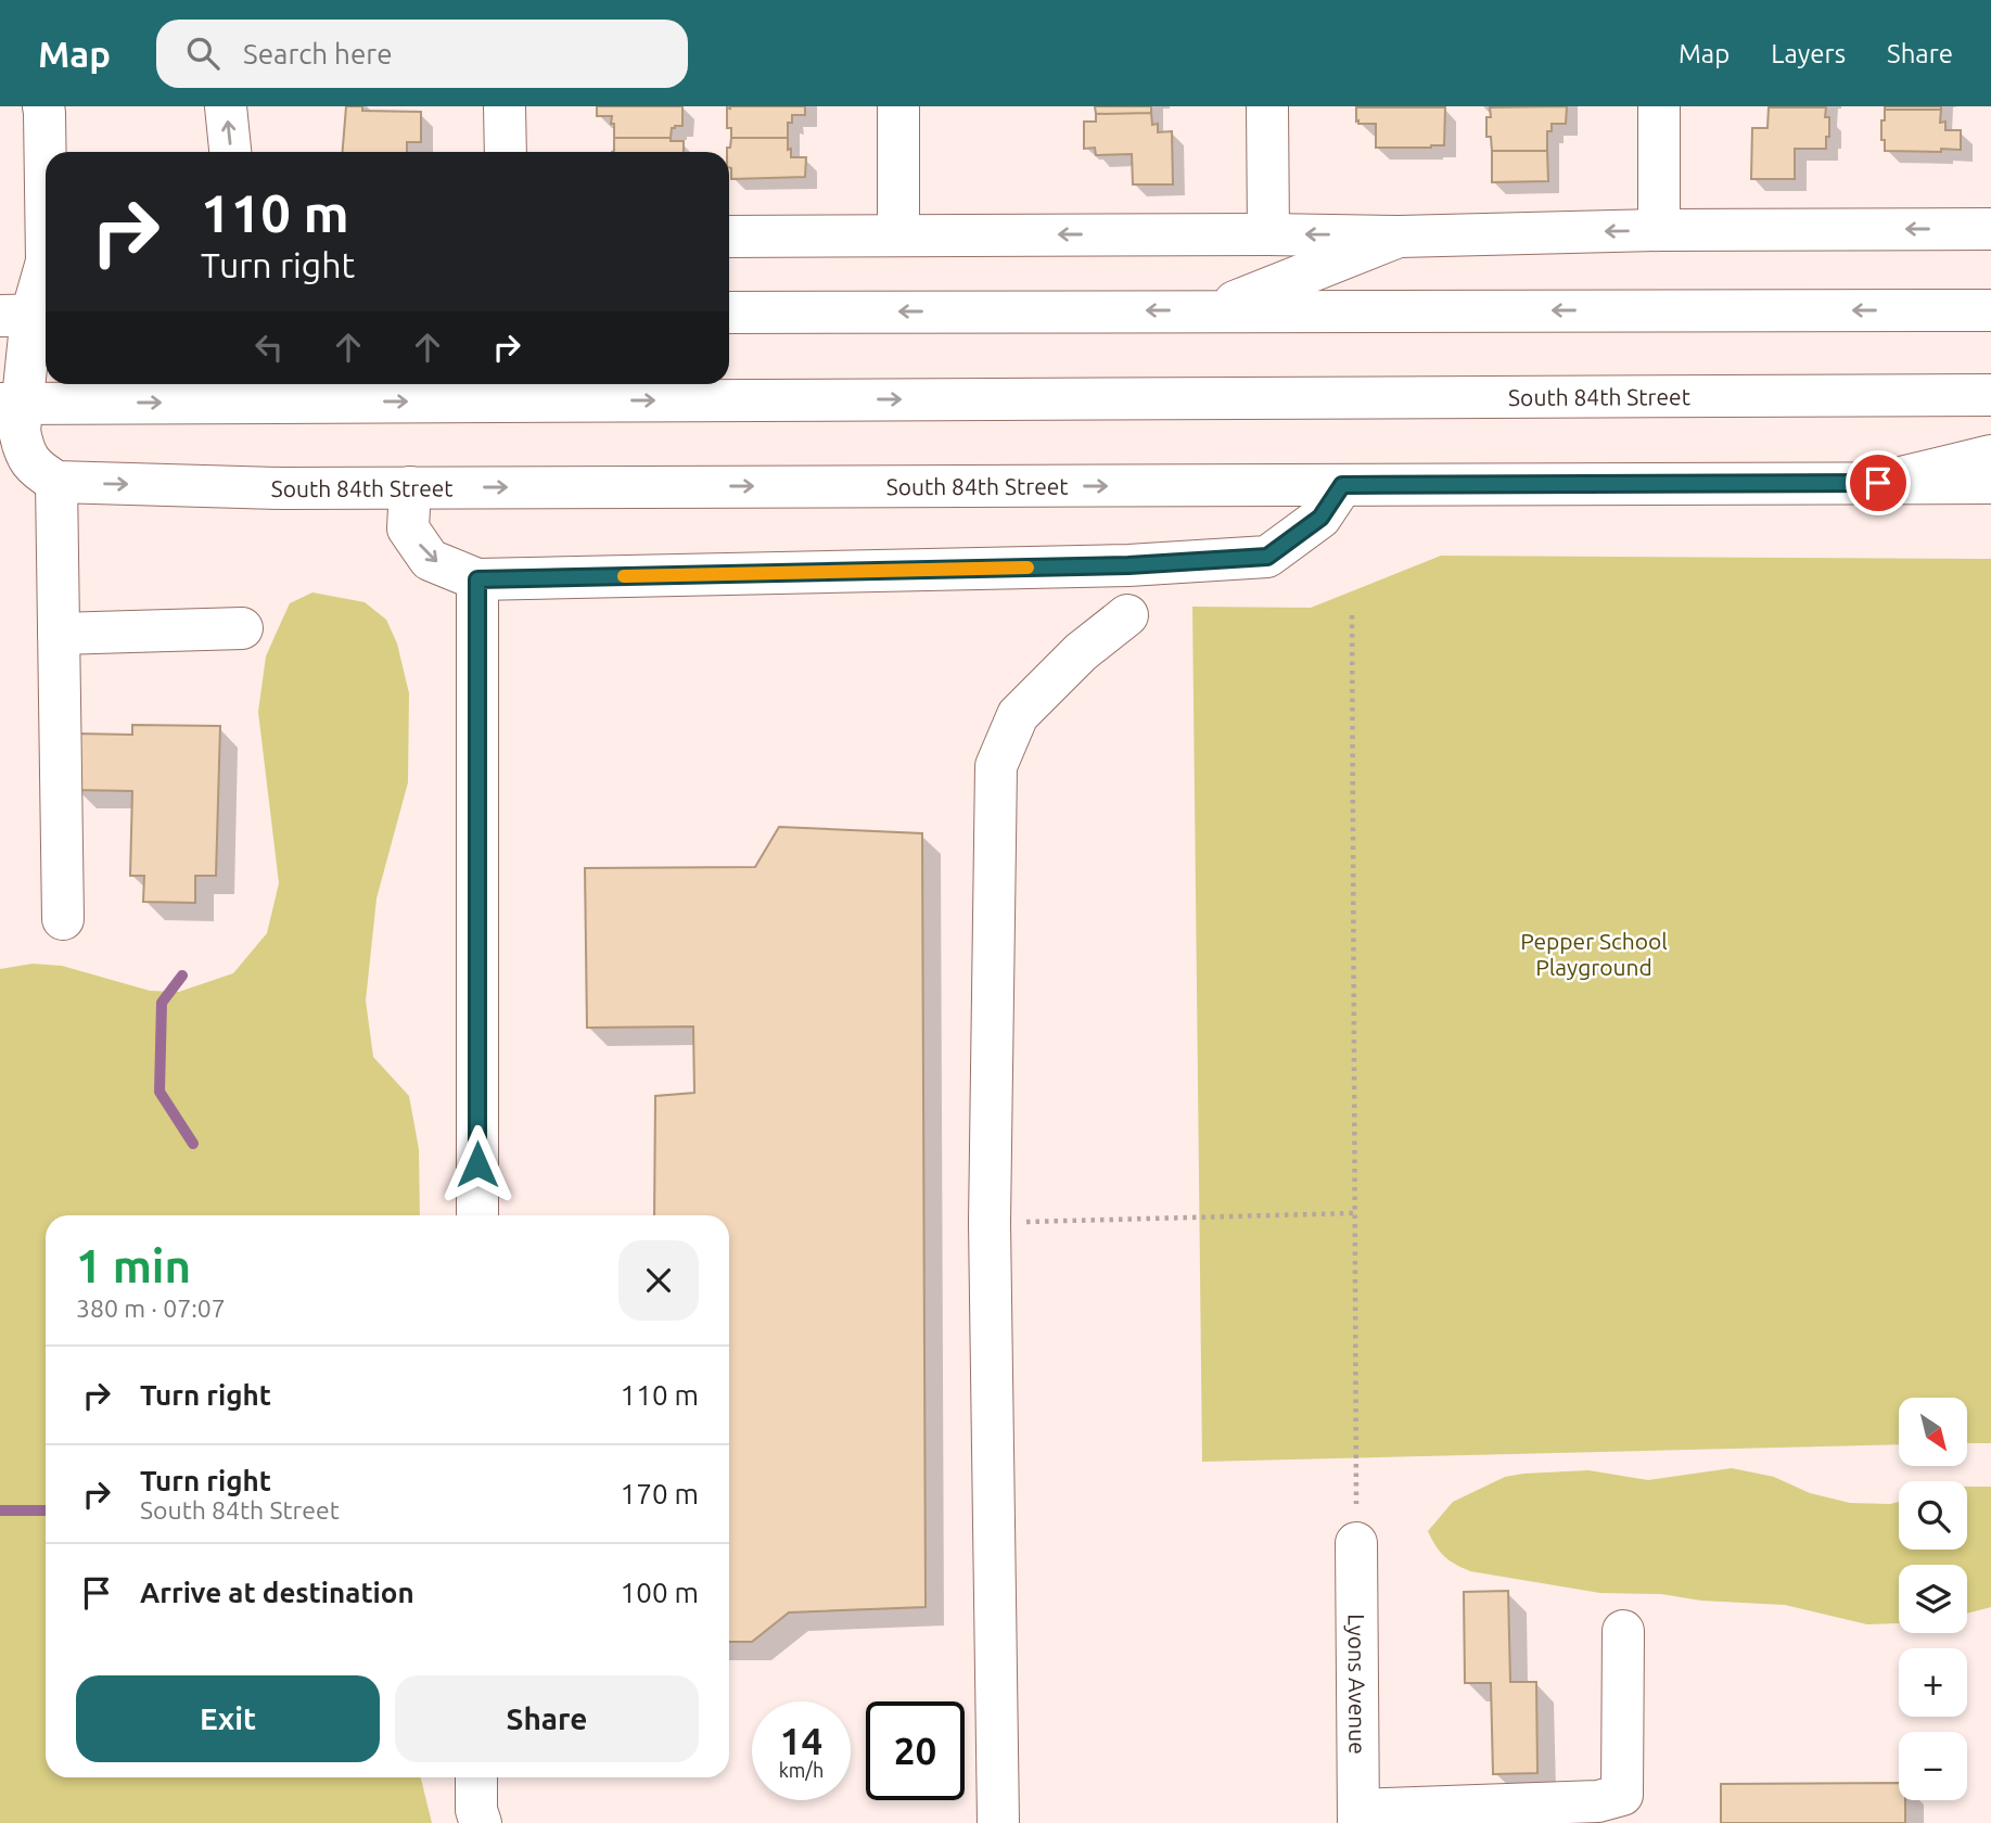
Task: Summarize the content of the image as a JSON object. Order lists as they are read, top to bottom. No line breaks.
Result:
{"streets":{"street":["South 84th Street","Lyons Avenue"]},"parks":["Pepper School Playground"],"north":"bottom right","page":{"header":"Map","search":"Search here","nav":["Map","Layers","Share"],"turn":["110 m","Turn right"],"heading":["1 min","380 m · 07:07"],"list":[{"name":"Turn right","value":"110 m"},{"name":"Turn right","note":"South 84th Street","value":"170 m"},{"name":"Arrive at destination","value":"100 m"}],"map_buttons":["+","−"],"buttons":["Exit","Share"],"speed":"14 km/h","limit":"20"}}
